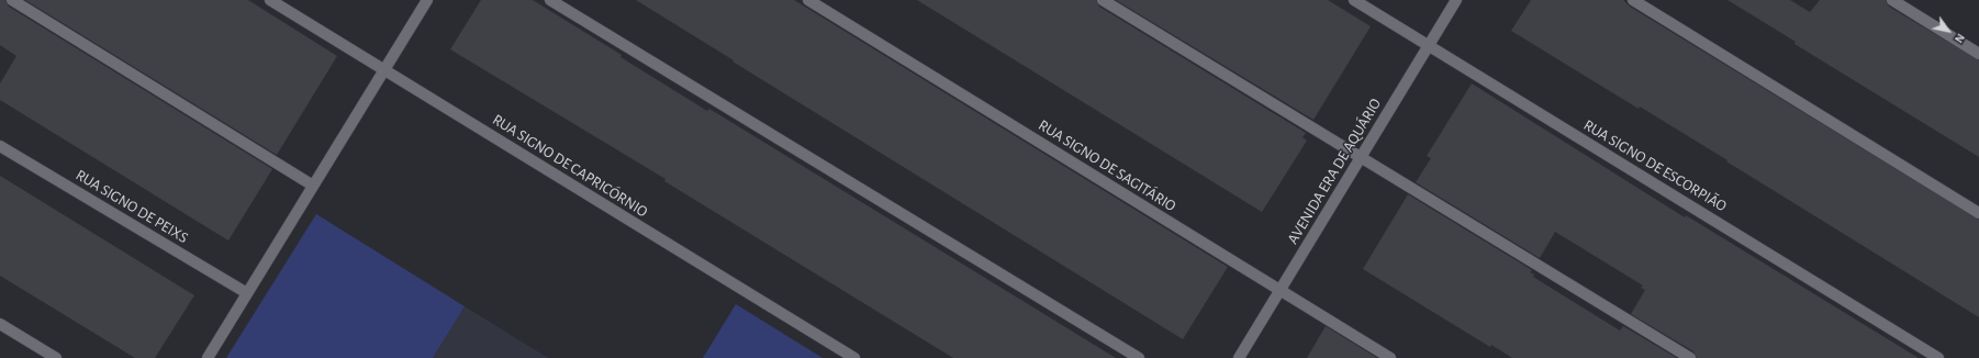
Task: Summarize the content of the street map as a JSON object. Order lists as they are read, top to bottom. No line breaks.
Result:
{"streets":{"street":["RUA SIGNO DE CAPRICÓRNIO","RUA SIGNO DE SAGITÁRIO","RUA SIGNO DE ESCORPIÃO","AVENIDA ERA DE AQUÁRIO","RUA SIGNO DE PEIXS"]},"crossings":[["RUA SIGNO DE SAGITÁRIO","AVENIDA ERA DE AQUÁRIO"],["RUA SIGNO DE ESCORPIÃO","AVENIDA ERA DE AQUÁRIO"]],"north":"bottom right"}
